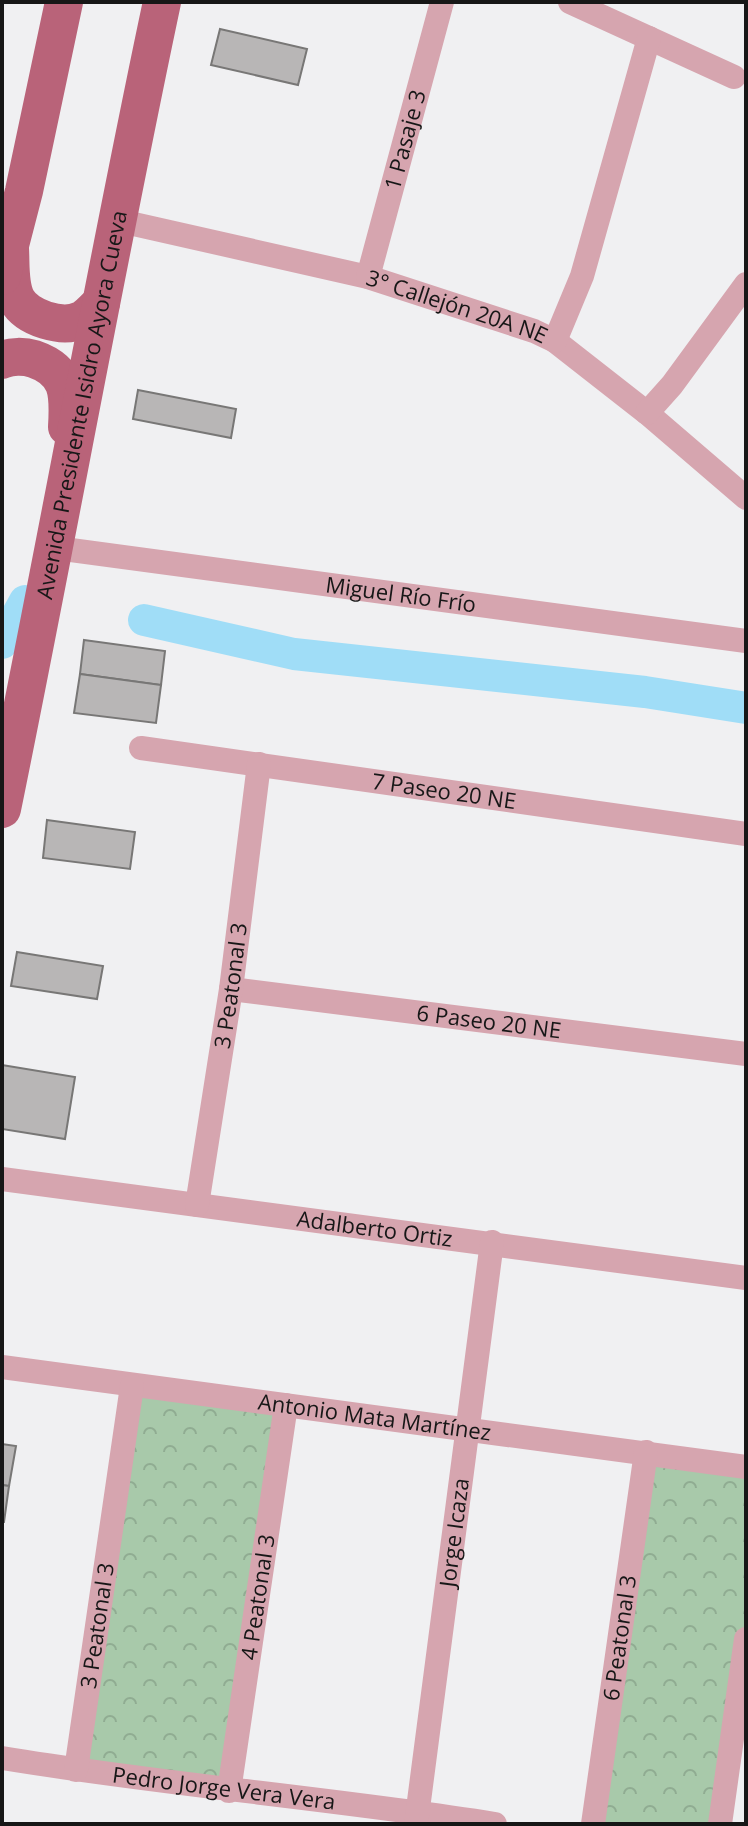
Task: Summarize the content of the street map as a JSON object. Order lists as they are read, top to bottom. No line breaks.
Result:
{"streets":{"main road":["Avenida Presidente Isidro Ayora Cueva"],"street":["1 Pasaje 3","3° Callejón 20A NE","Miguel Río Frío","7 Paseo 20 NE","3 Peatonal 3","6 Paseo 20 NE","Adalberto Ortiz","Antonio Mata Martínez","Jorge Icaza","4 Peatonal 3","6 Peatonal 3","Pedro Jorge Vera Vera"]},"crossings":[["1 Pasaje 3","3° Callejón 20A NE"],["3° Callejón 20A NE","Avenida Presidente Isidro Ayora Cueva"],["Avenida Presidente Isidro Ayora Cueva","Miguel Río Frío"],["7 Paseo 20 NE","3 Peatonal 3"],["3 Peatonal 3","6 Paseo 20 NE"],["3 Peatonal 3","Adalberto Ortiz"],["3 Peatonal 3","Antonio Mata Martínez"],["3 Peatonal 3","Pedro Jorge Vera Vera"],["Adalberto Ortiz","Jorge Icaza"],["Antonio Mata Martínez","Jorge Icaza"],["Antonio Mata Martínez","4 Peatonal 3"],["Antonio Mata Martínez","6 Peatonal 3"],["Jorge Icaza","Pedro Jorge Vera Vera"],["4 Peatonal 3","Pedro Jorge Vera Vera"]]}
